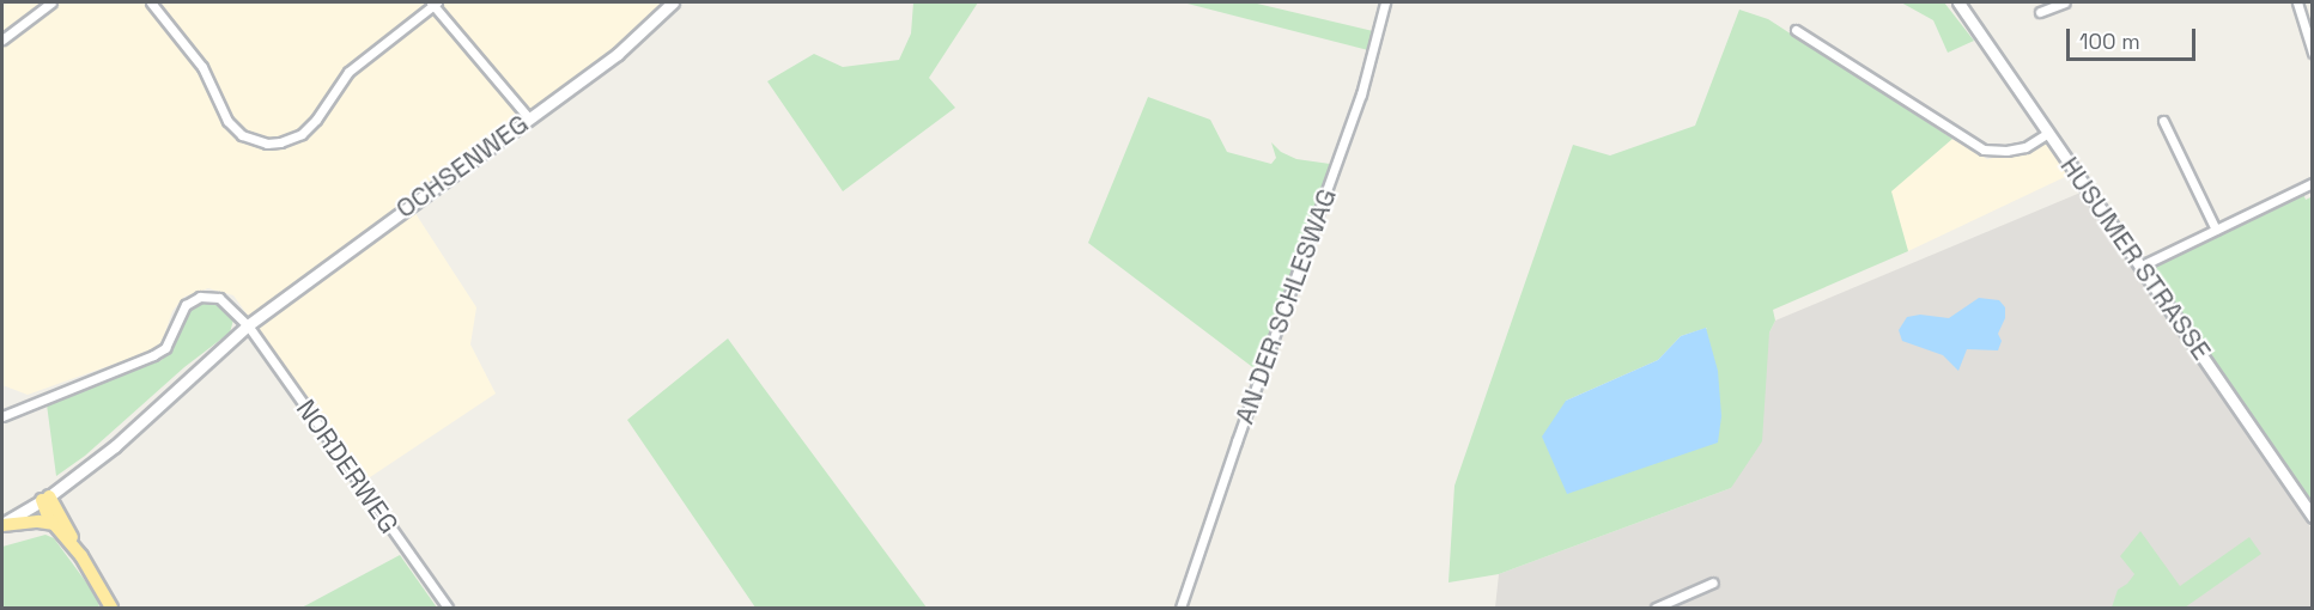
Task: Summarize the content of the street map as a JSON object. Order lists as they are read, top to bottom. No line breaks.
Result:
{"streets":{"main road":["OCHSENWEG","HUSUMER STRASSE"],"street":["AN DER SCHLESWAG","NORDERWEG"]},"crossings":[["OCHSENWEG","NORDERWEG"]],"scale_bar":"100 m"}
